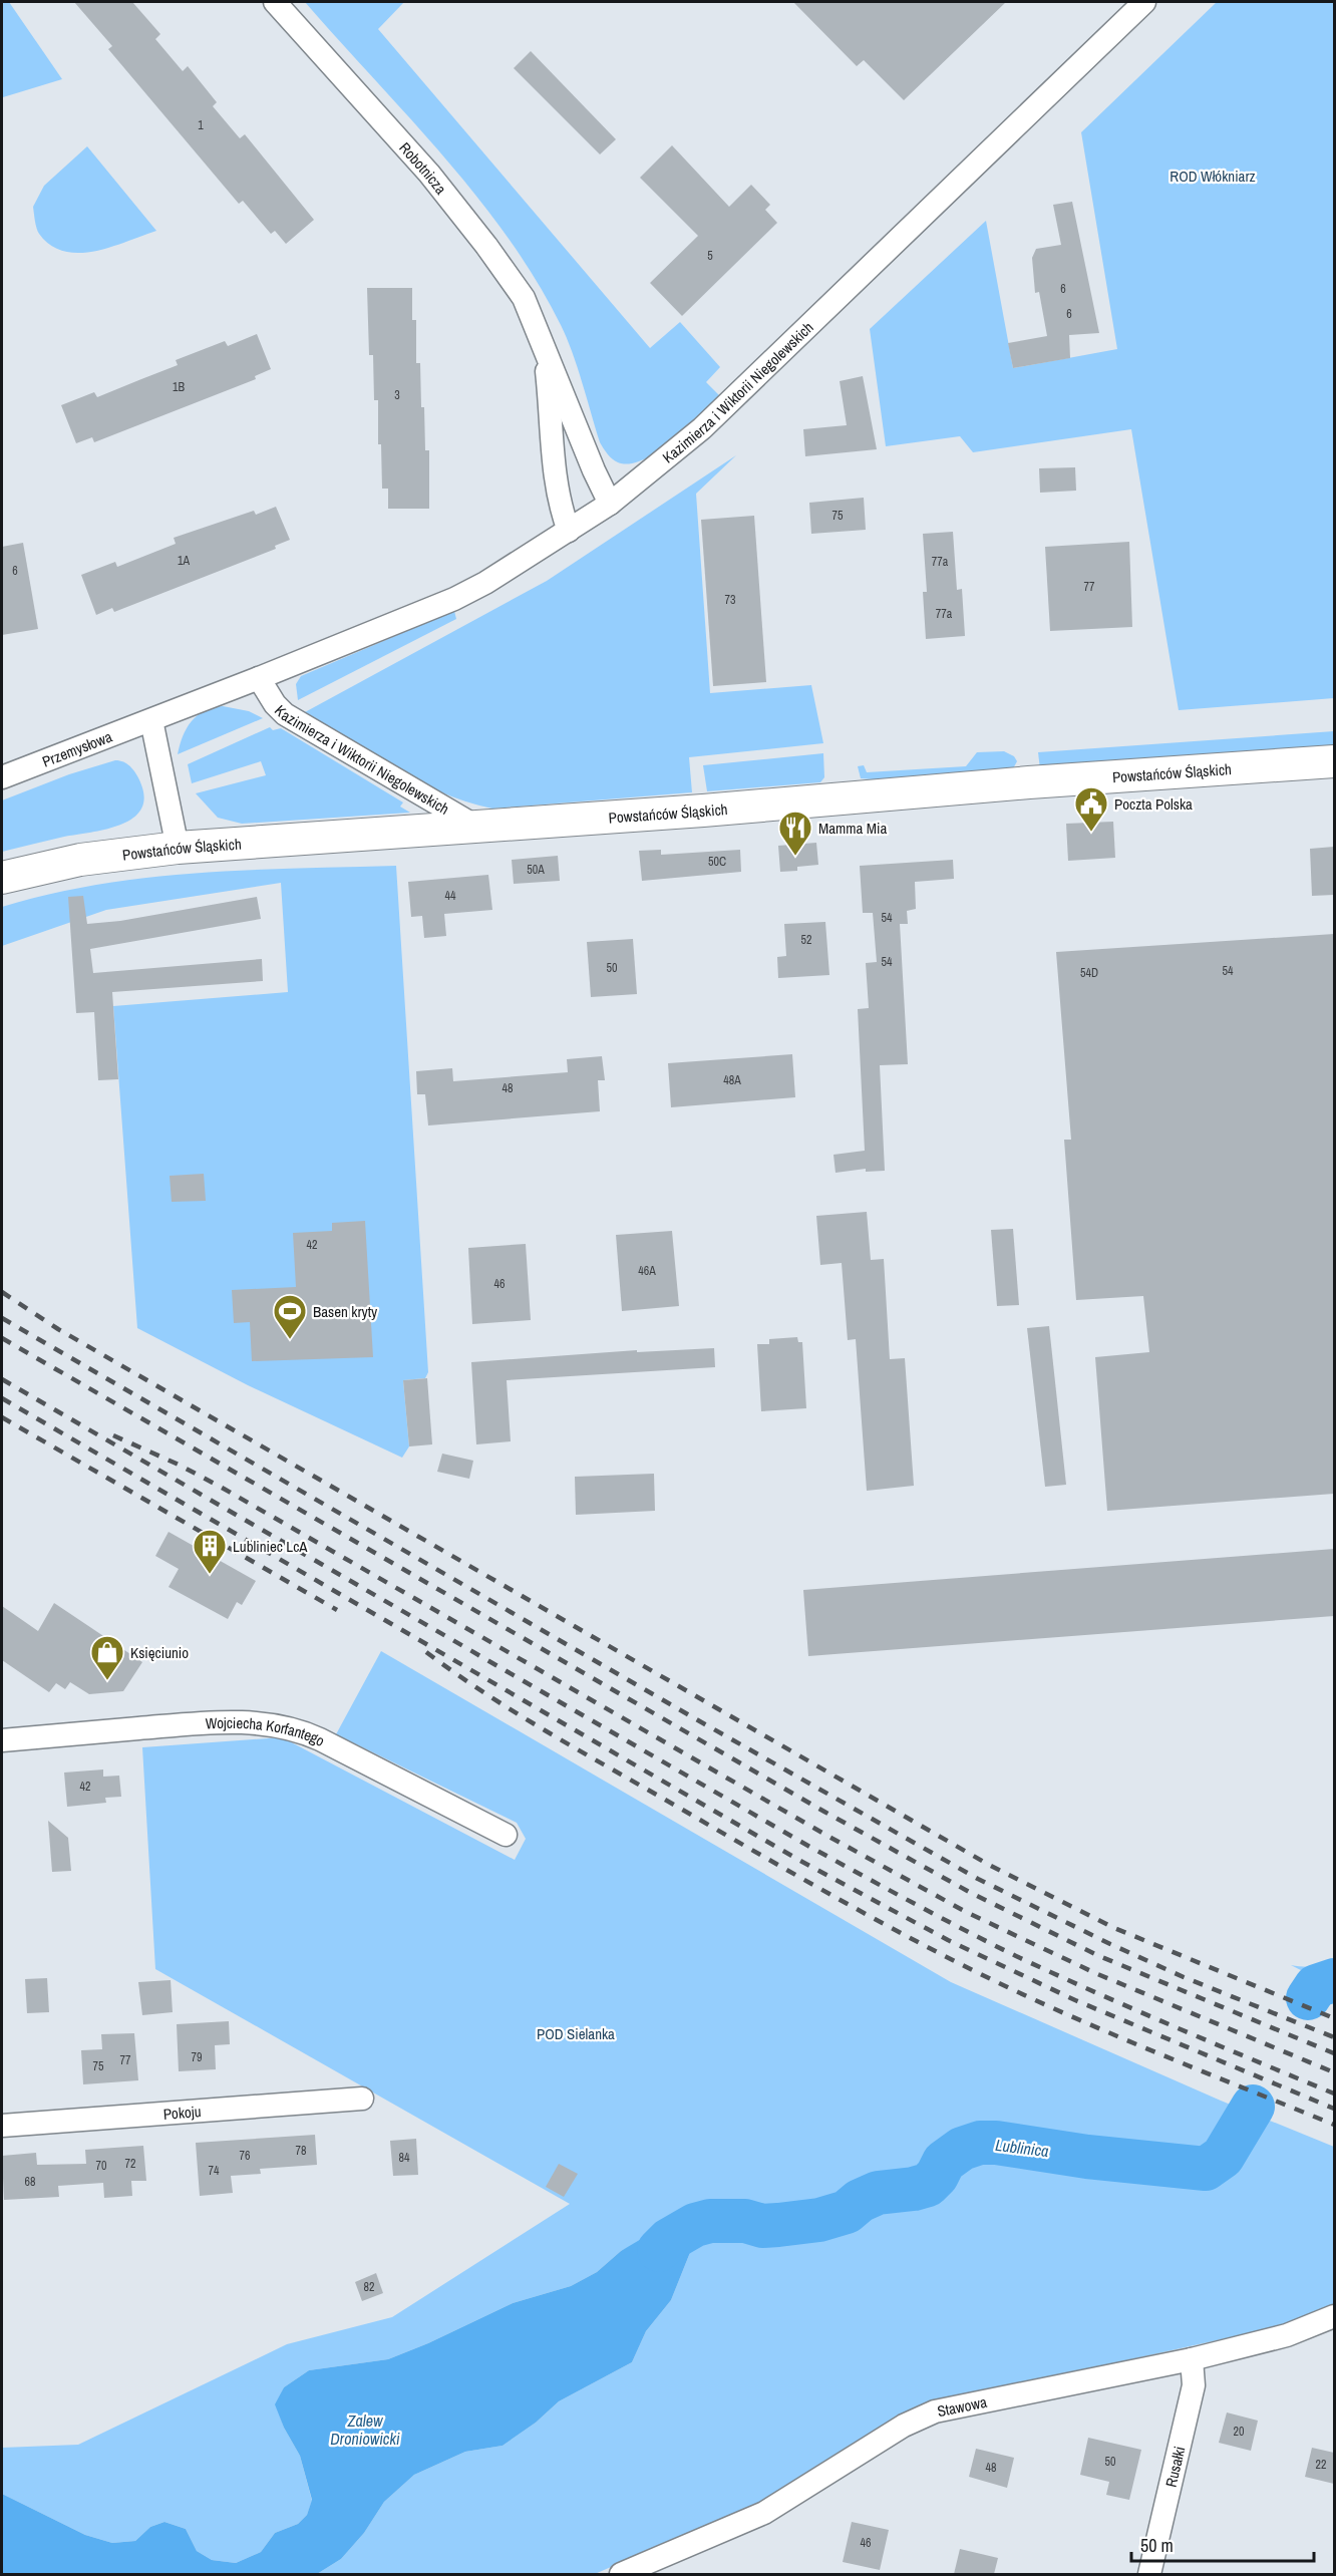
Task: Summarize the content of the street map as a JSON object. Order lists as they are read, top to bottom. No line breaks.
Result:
{"streets":{"main road":["Powstańców Śląskich"],"street":["Robotnicza","Kazimierza i Wiktorii Niegolewskich","Przemysłowa","Wojciecha Korfantego","Pokoju","Stawowa","Rusałki"]},"crossings":[["Robotnicza","Kazimierza i Wiktorii Niegolewskich"],["Kazimierza i Wiktorii Niegolewskich","Przemysłowa"],["Kazimierza i Wiktorii Niegolewskich","Powstańców Śląskich"],["Stawowa","Rusałki"]],"water":["Lublinica","Zalew Droniowicki"],"parks":["ROD Włókniarz","POD Sielanka"],"places":{"public building":["Poczta Polska"],"restaurant":["Mamma Mia"],"sports":["Basen kryty"],"building":["Lubliniec LcA"],"shop":["Księciunio"]},"house_numbers":["1","5","6","6","1B","3","75","1A","77a","6","77","73","77a","50C","50A","44","54","52","54","50","54","54D","48A","48","42","46A","46","42","79","77","75","78","76","84","72","70","74","68","82","20","50","22","48","46"],"scale_bar":"50 m"}
